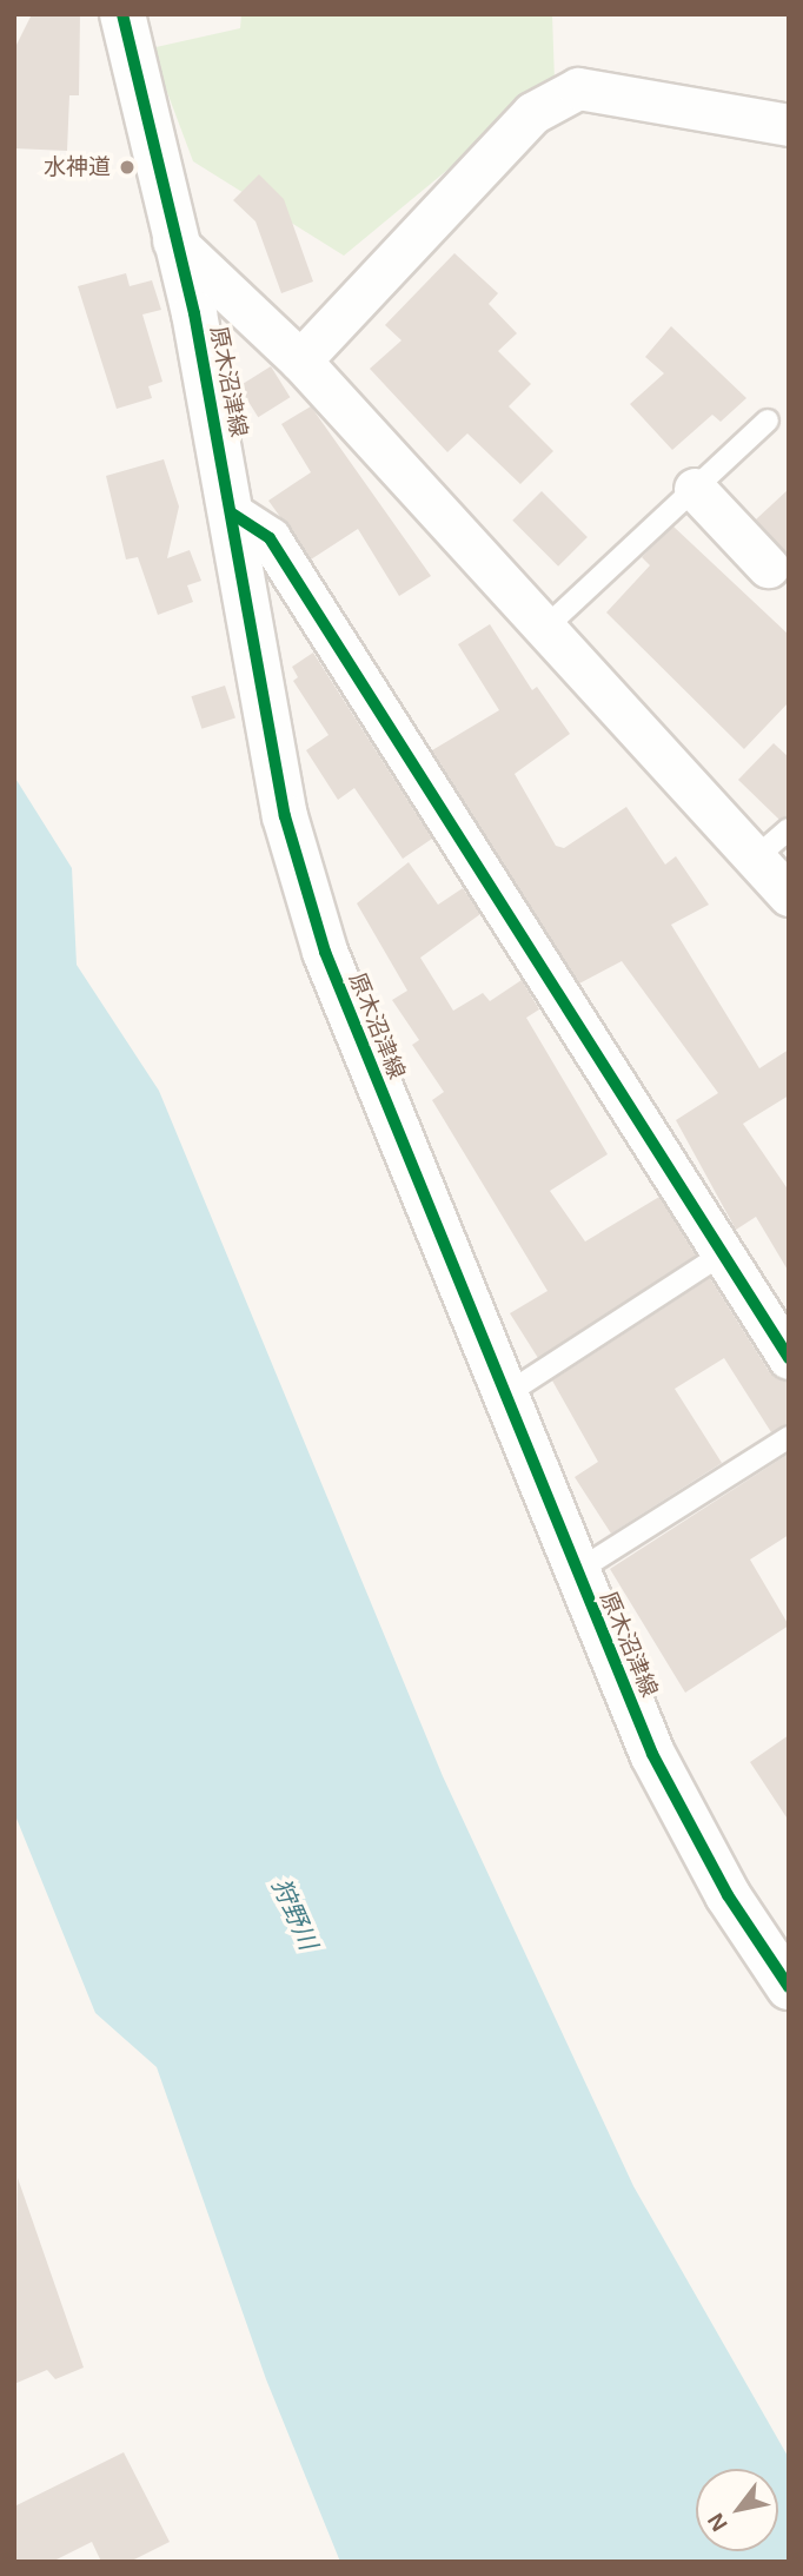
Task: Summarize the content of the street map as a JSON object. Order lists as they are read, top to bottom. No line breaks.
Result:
{"streets":{"main road":["原木沼津線"]},"water":["狩野川"],"places":["水神道"],"north":"bottom left"}
